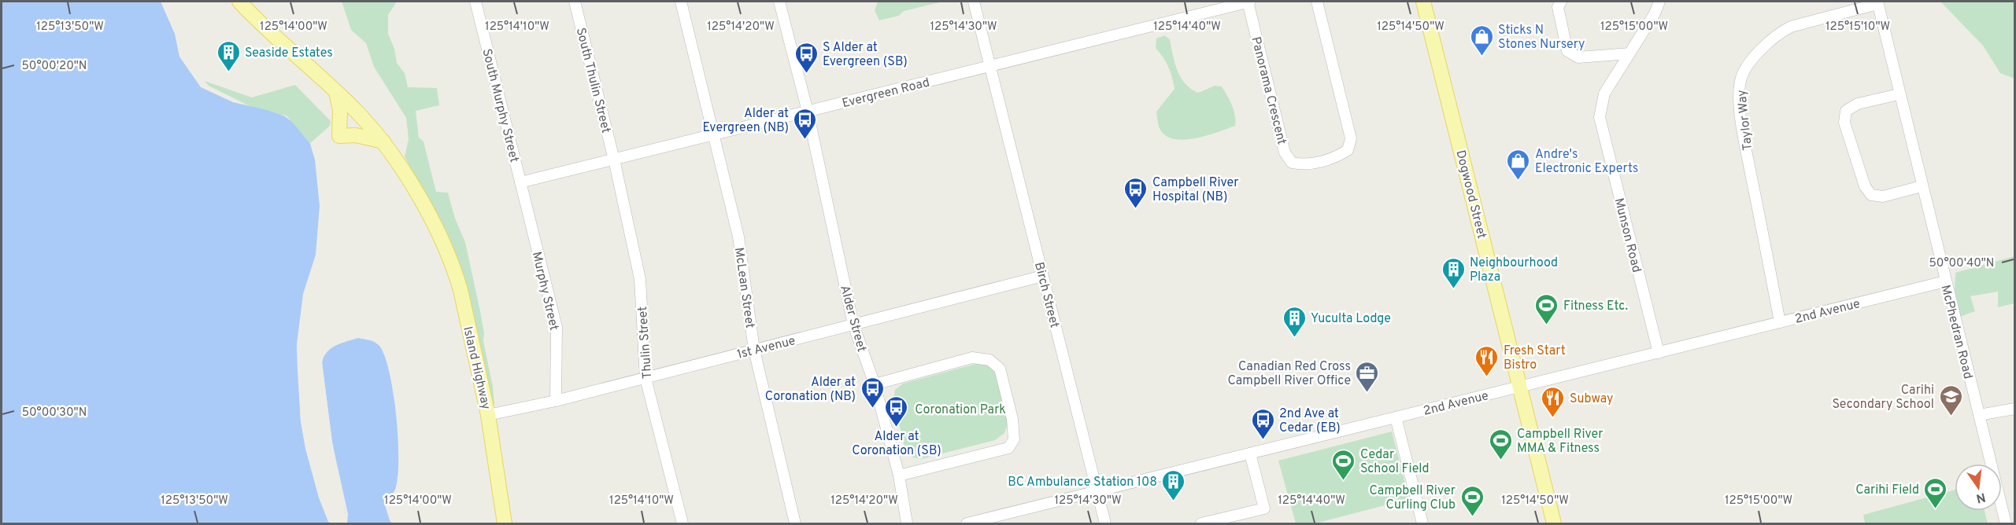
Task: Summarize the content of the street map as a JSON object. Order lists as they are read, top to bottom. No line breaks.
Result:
{"streets":{"main road":["Dogwood Street","Island Highway"],"street":["South Thulin Street","Panorama Crescent","Evergreen Road","South Murphy Street","Taylor Way","Munson Road","McLean Street","Murphy Street","Birch Street","2nd Avenue","Alder Street","McPhedran Road","Thulin Street","1st Avenue"]},"crossings":[["South Thulin Street","Evergreen Road"],["South Thulin Street","Thulin Street"],["Panorama Crescent","Evergreen Road"],["Evergreen Road","South Murphy Street"],["Evergreen Road","McLean Street"],["Evergreen Road","Murphy Street"],["Evergreen Road","Birch Street"],["Evergreen Road","Alder Street"],["Evergreen Road","Thulin Street"],["South Murphy Street","Murphy Street"],["Taylor Way","2nd Avenue"],["Taylor Way","McPhedran Road"],["Dogwood Street","2nd Avenue"],["Munson Road","2nd Avenue"],["McLean Street","1st Avenue"],["Murphy Street","1st Avenue"],["Birch Street","2nd Avenue"],["Birch Street","1st Avenue"],["2nd Avenue","McPhedran Road"],["Alder Street","1st Avenue"],["Thulin Street","1st Avenue"],["1st Avenue","Island Highway"]],"parks":["Coronation Park"],"places":{"shop":["Sticks N Stones Nursery","Andre's Electronic Experts"],"building":["Seaside Estates","Neighbourhood Plaza","Yuculta Lodge","BC Ambulance Station 108"],"bus stop":["S Alder at Evergreen (SB)","Alder at Evergreen (NB)","Campbell River Hospital (NB)","Alder at Coronation (NB)","Alder at Coronation (SB)","2nd Ave at Cedar (EB)"],"sports":["Fitness Etc.","Campbell River MMA & Fitness","Cedar School Field","Carihi Field","Campbell River Curling Club"],"restaurant":["Fresh Start Bistro","Subway"],"office":["Canadian Red Cross Campbell River Office"],"school or university":["Carihi Secondary School"]},"north":"bottom","coordinates":["125°13'50\"W","125°14'00\"W","125°14'10\"W","125°14'20\"W","125°14'30\"W","125°14'40\"W","125°14'50\"W","125°15'00\"W","125°15'10\"W","50°00'20\"N","50°00'40\"N","50°00'30\"N"]}
